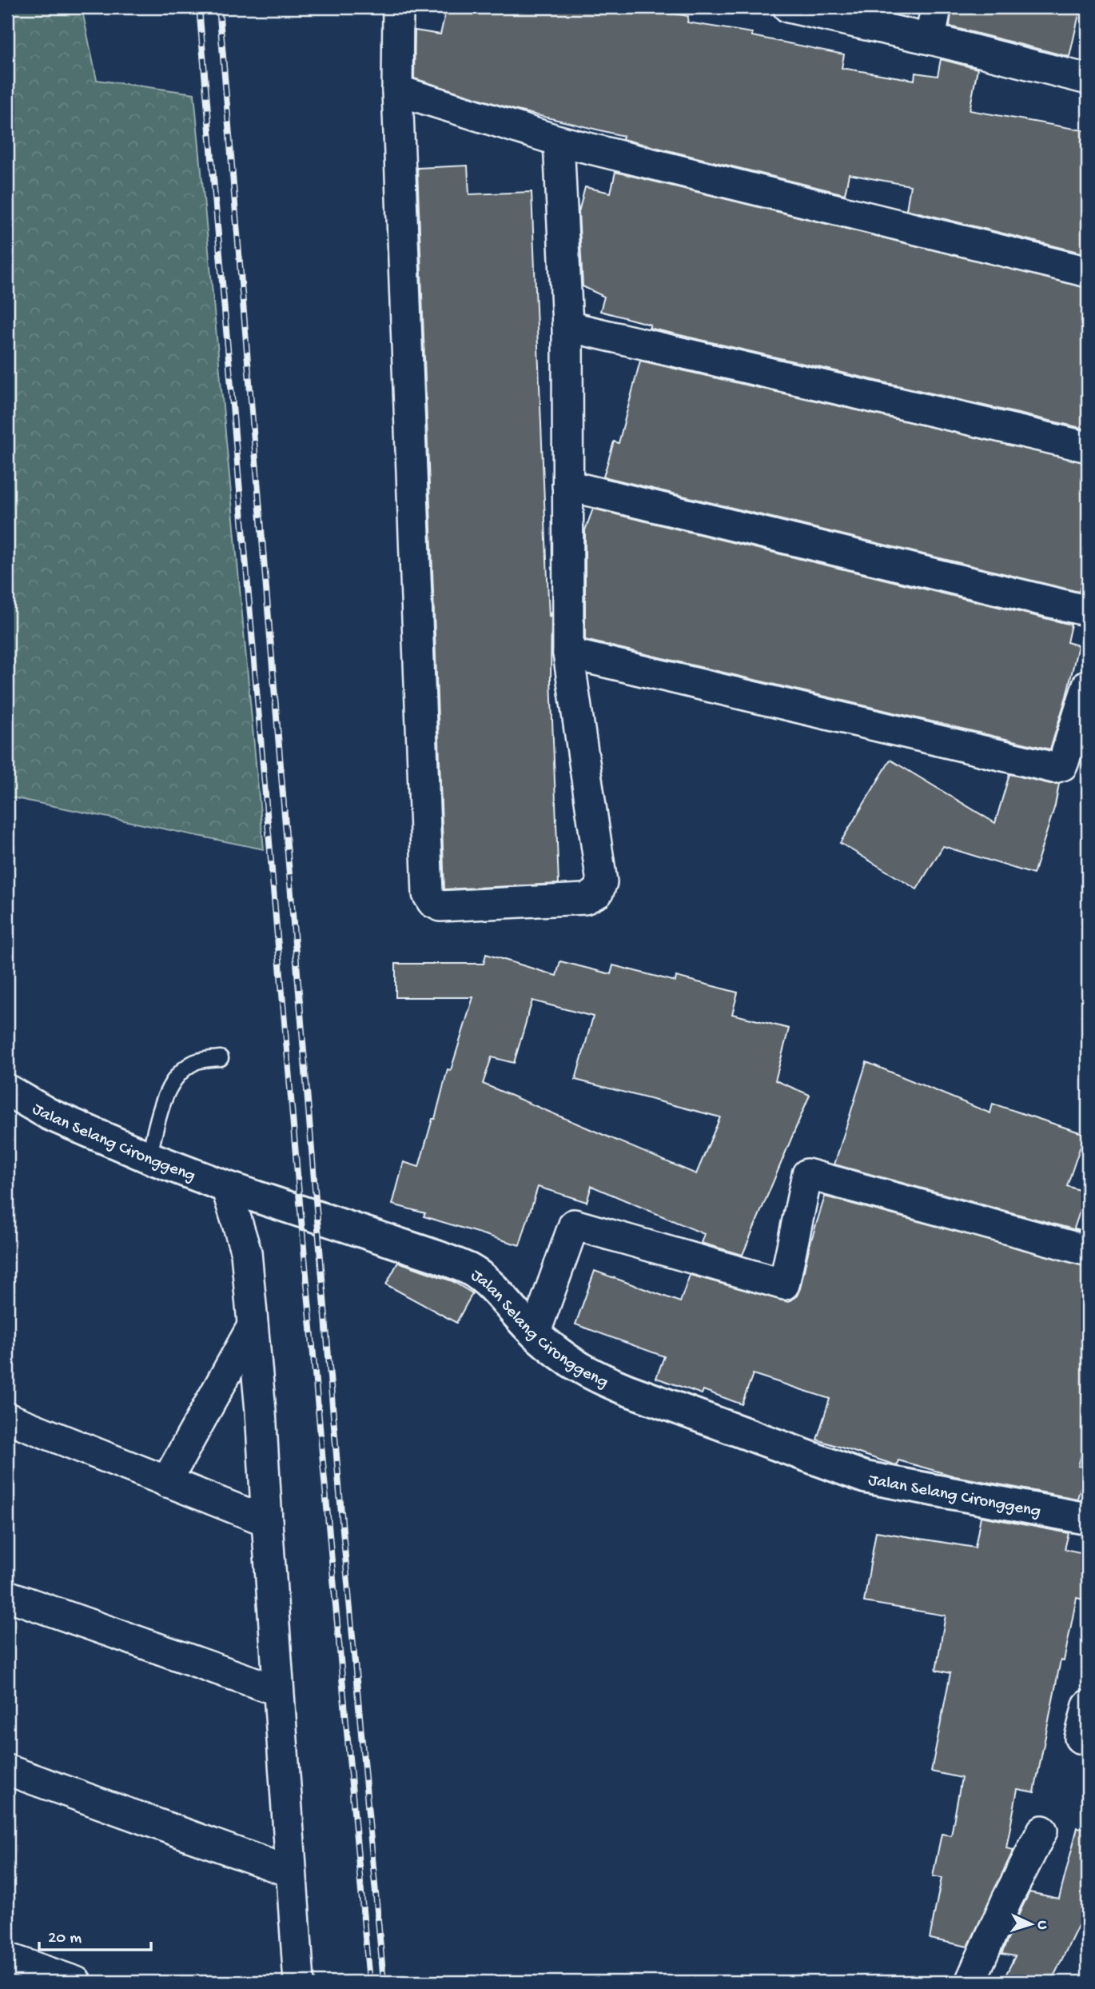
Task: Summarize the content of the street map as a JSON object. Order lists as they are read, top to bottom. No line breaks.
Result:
{"streets":{"street":["Jalan Selang Cironggeng"]},"scale_bar":"20 m","north":"right"}
